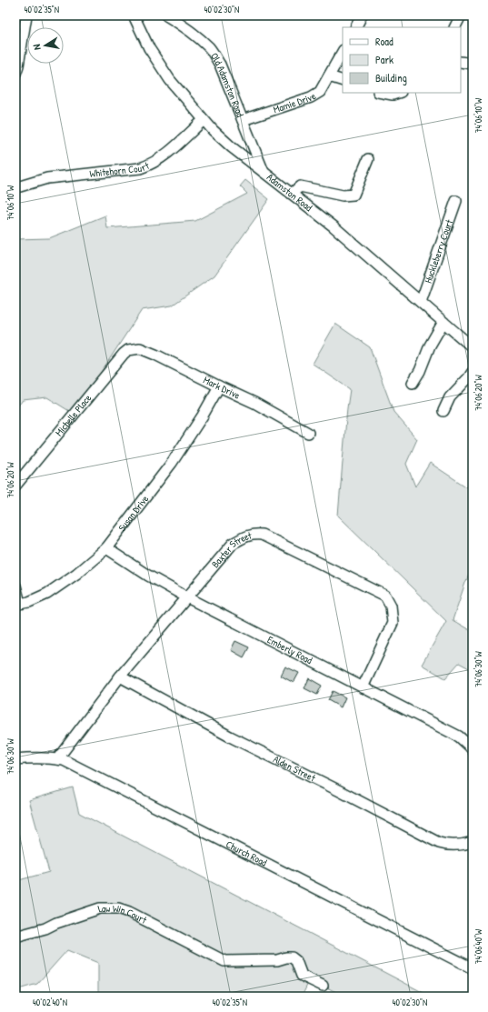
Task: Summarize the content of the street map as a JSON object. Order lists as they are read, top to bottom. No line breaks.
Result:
{"streets":{"street":["Old Adamston Road","Mamie Drive","Whitehorn Court","Adamston Road","Huckleberry Court","Mark Drive","Michelle Place","Susan Drive","Baxter Street","Emberly Road","Alden Street","Church Road","Law Win Court"]},"crossings":[["Old Adamston Road","Mamie Drive"],["Old Adamston Road","Adamston Road"],["Whitehorn Court","Adamston Road"],["Adamston Road","Huckleberry Court"],["Mark Drive","Michelle Place"],["Mark Drive","Susan Drive"],["Susan Drive","Emberly Road"],["Baxter Street","Emberly Road"],["Baxter Street","Alden Street"],["Baxter Street","Church Road"]],"legend":["Road","Park","Building"],"north":"left","coordinates":["40°02'35\"N","40°02'30\"N","74°06'10\"W","74°06'20\"W","74°06'30\"W","74°06'40\"W","40°02'40\"N"]}
